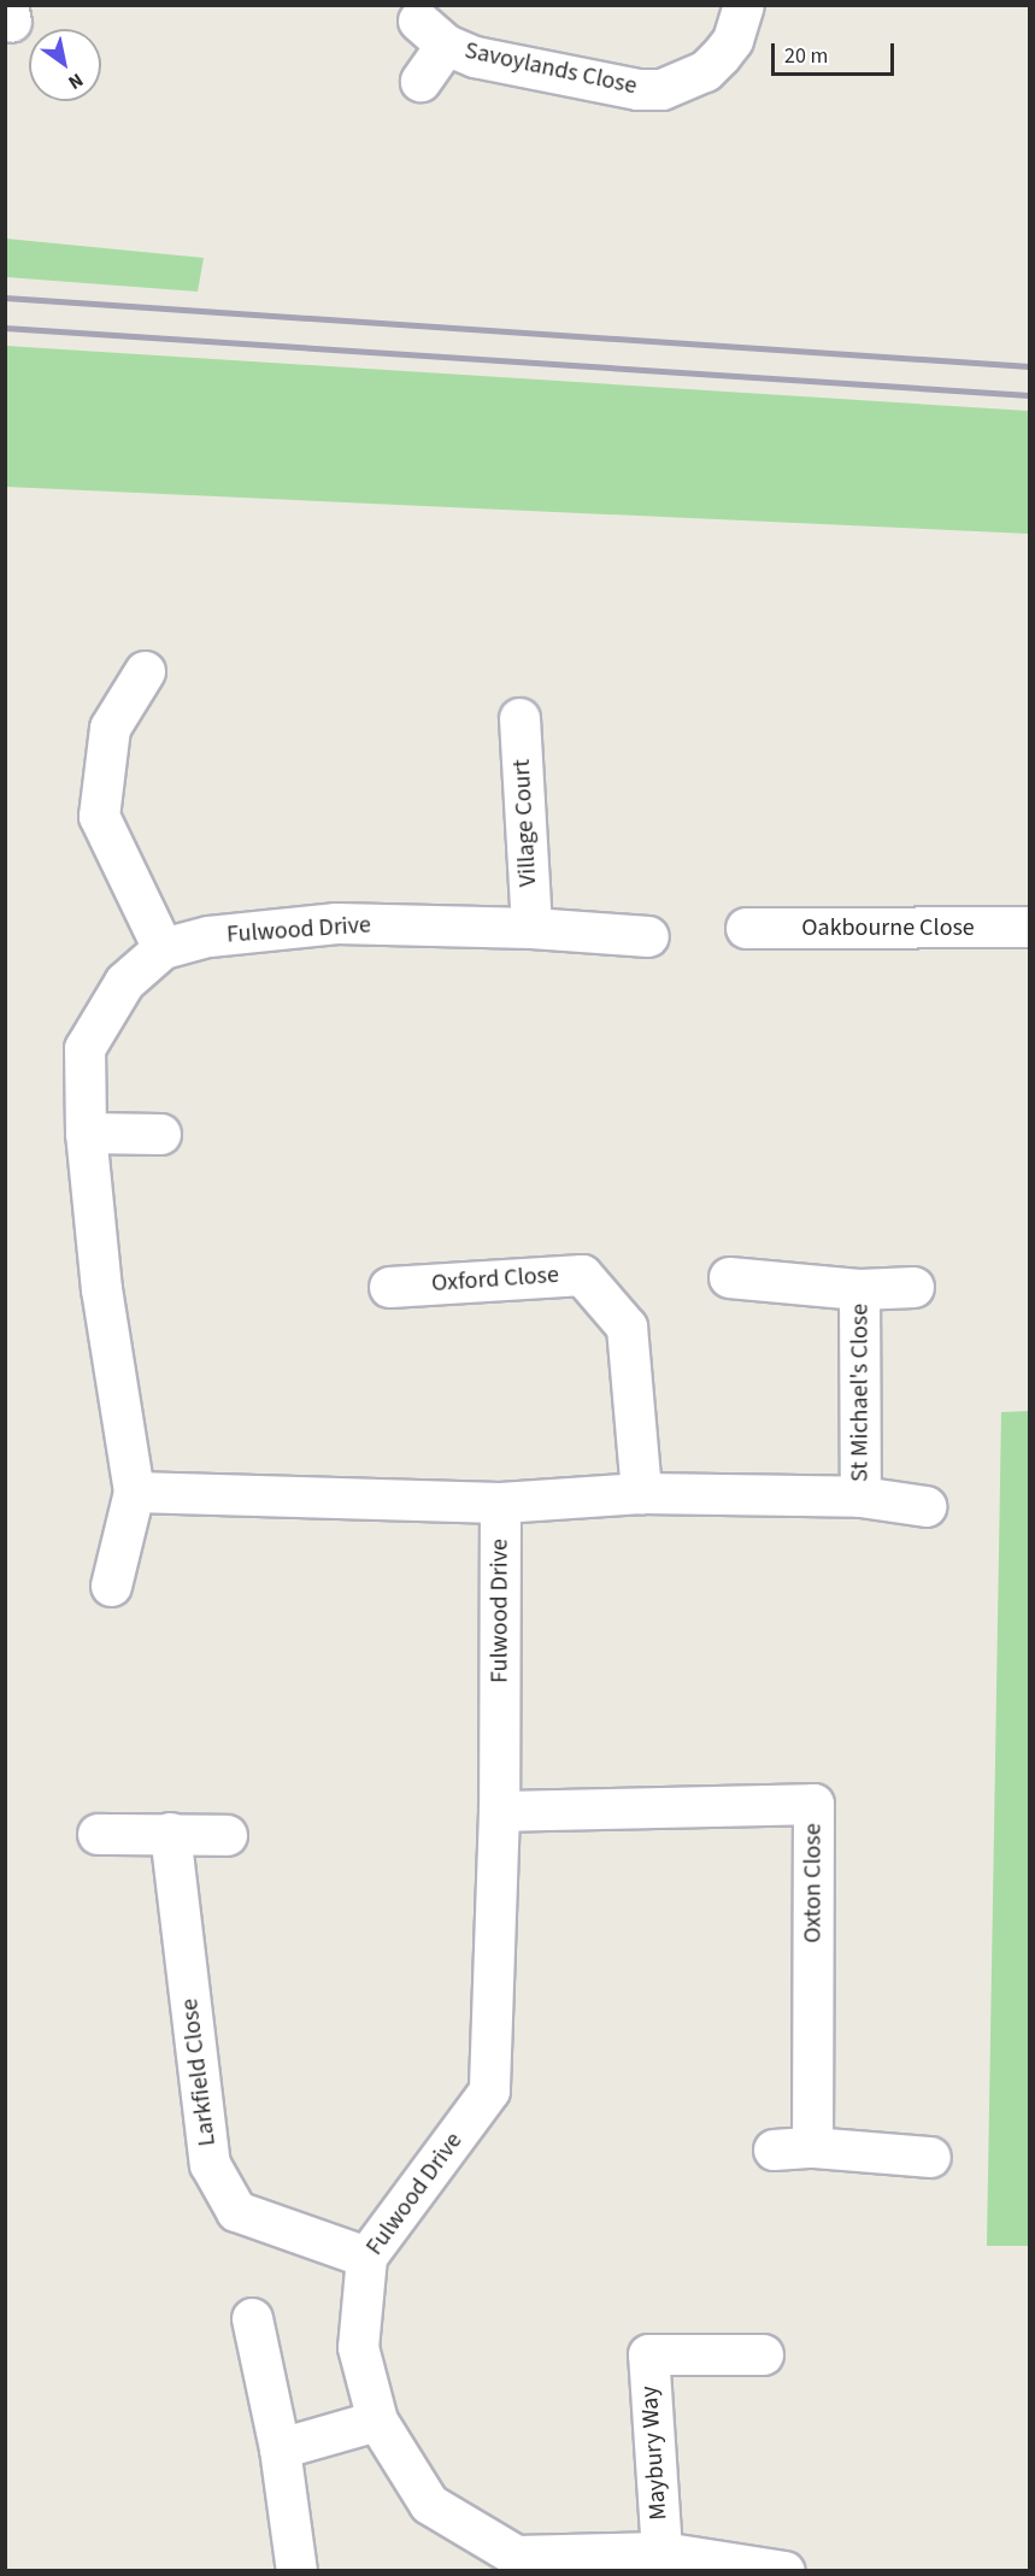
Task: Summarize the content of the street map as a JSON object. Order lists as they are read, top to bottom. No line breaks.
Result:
{"streets":{"street":["Savoylands Close","Village Court","Oakbourne Close","Fulwood Drive","Oxford Close","St Michael's Close","Oxton Close","Larkfield Close","Maybury Way"]},"crossings":[["Village Court","Fulwood Drive"],["Fulwood Drive","Oxton Close"],["Fulwood Drive","Larkfield Close"],["Fulwood Drive","Maybury Way"]],"scale_bar":"20 m","north":"bottom right"}
